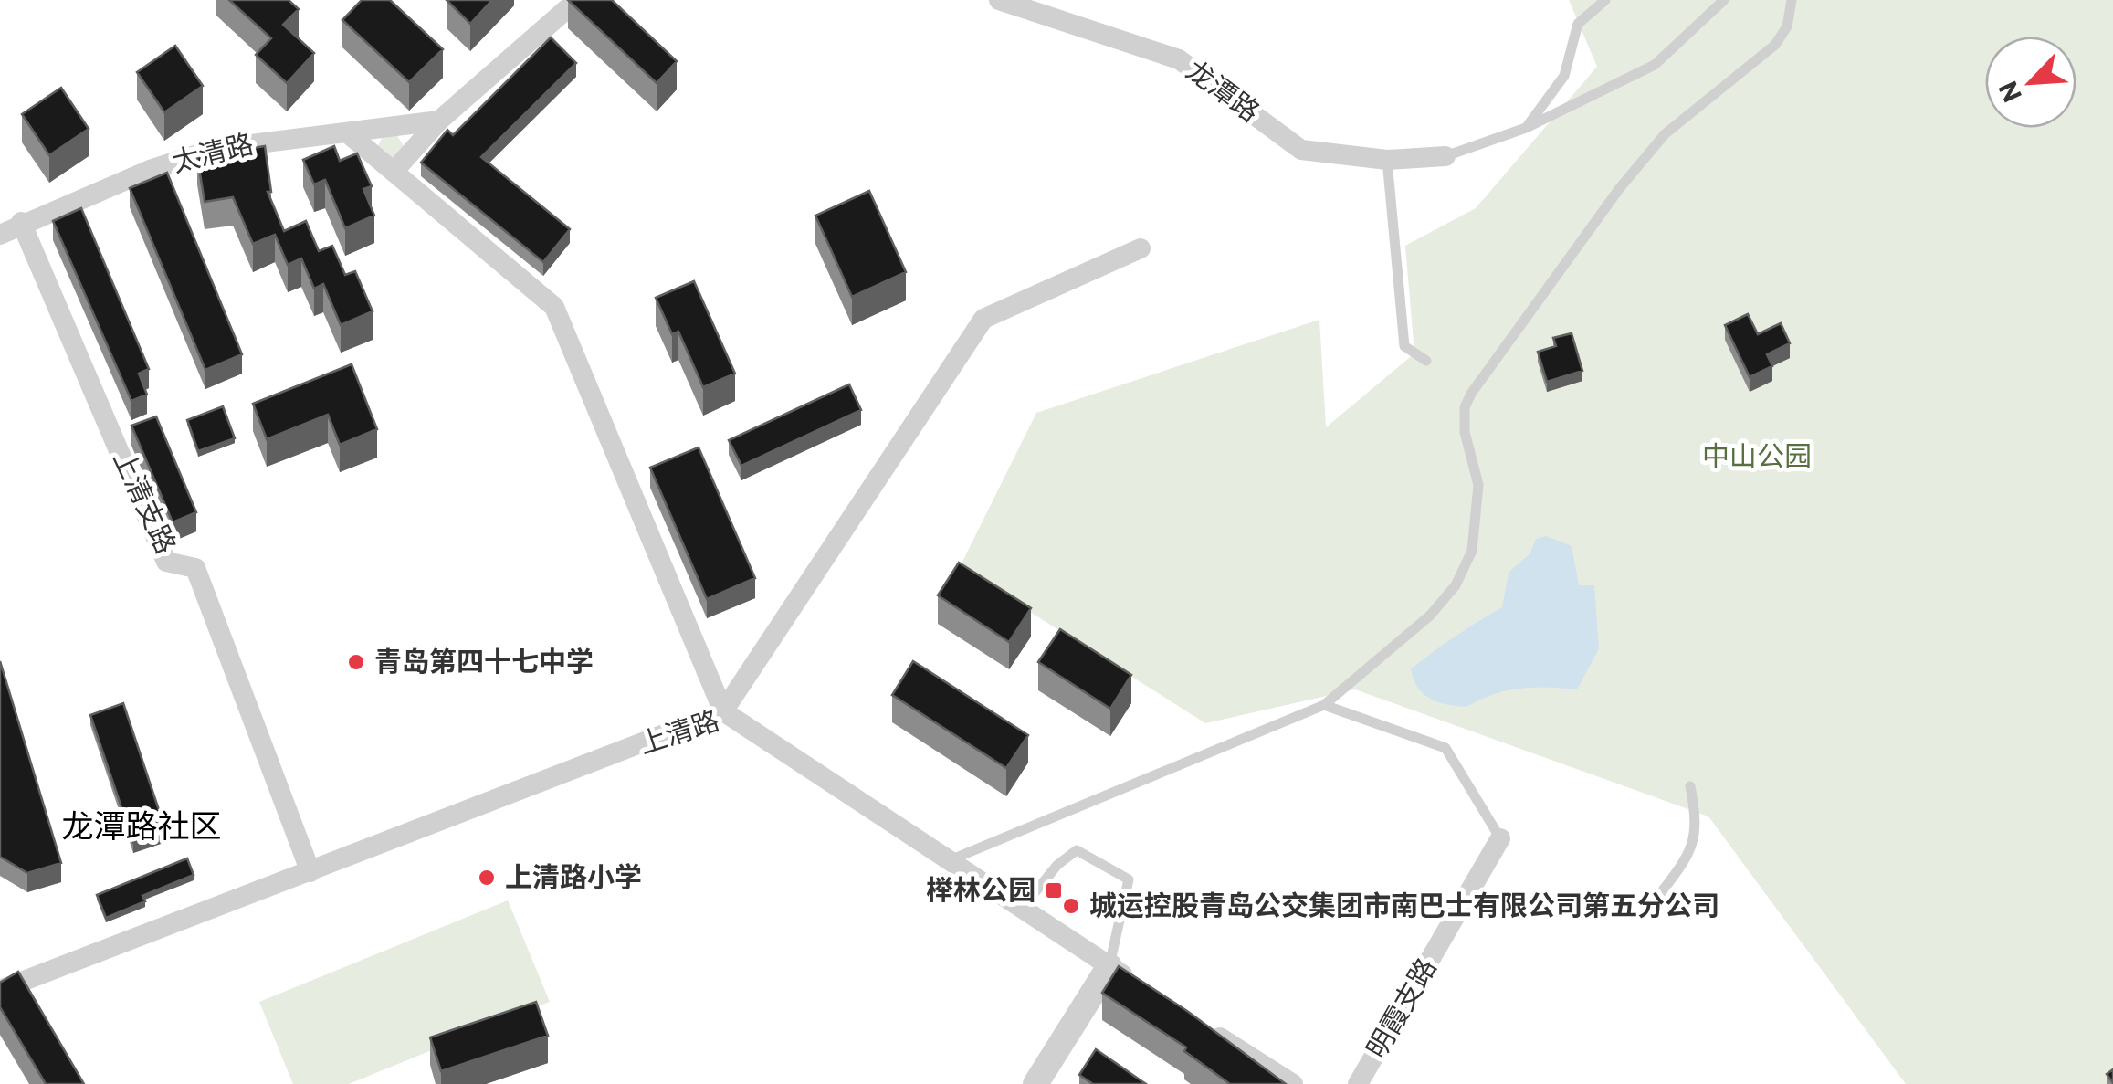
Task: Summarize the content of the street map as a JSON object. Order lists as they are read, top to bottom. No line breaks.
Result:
{"streets":{"street":["龙潭路","太清路","上清支路","上清路","明霞支路"]},"crossings":[["太清路","上清支路"],["上清支路","上清路"]],"districts":["龙潭路社区"],"parks":["中山公园"],"places":{"other":["青岛第四十七中学","上清路小学","城运控股青岛公交集团市南巴士有限公司第五分公司"],"transit":["榉林公园"]},"north":"bottom left"}
